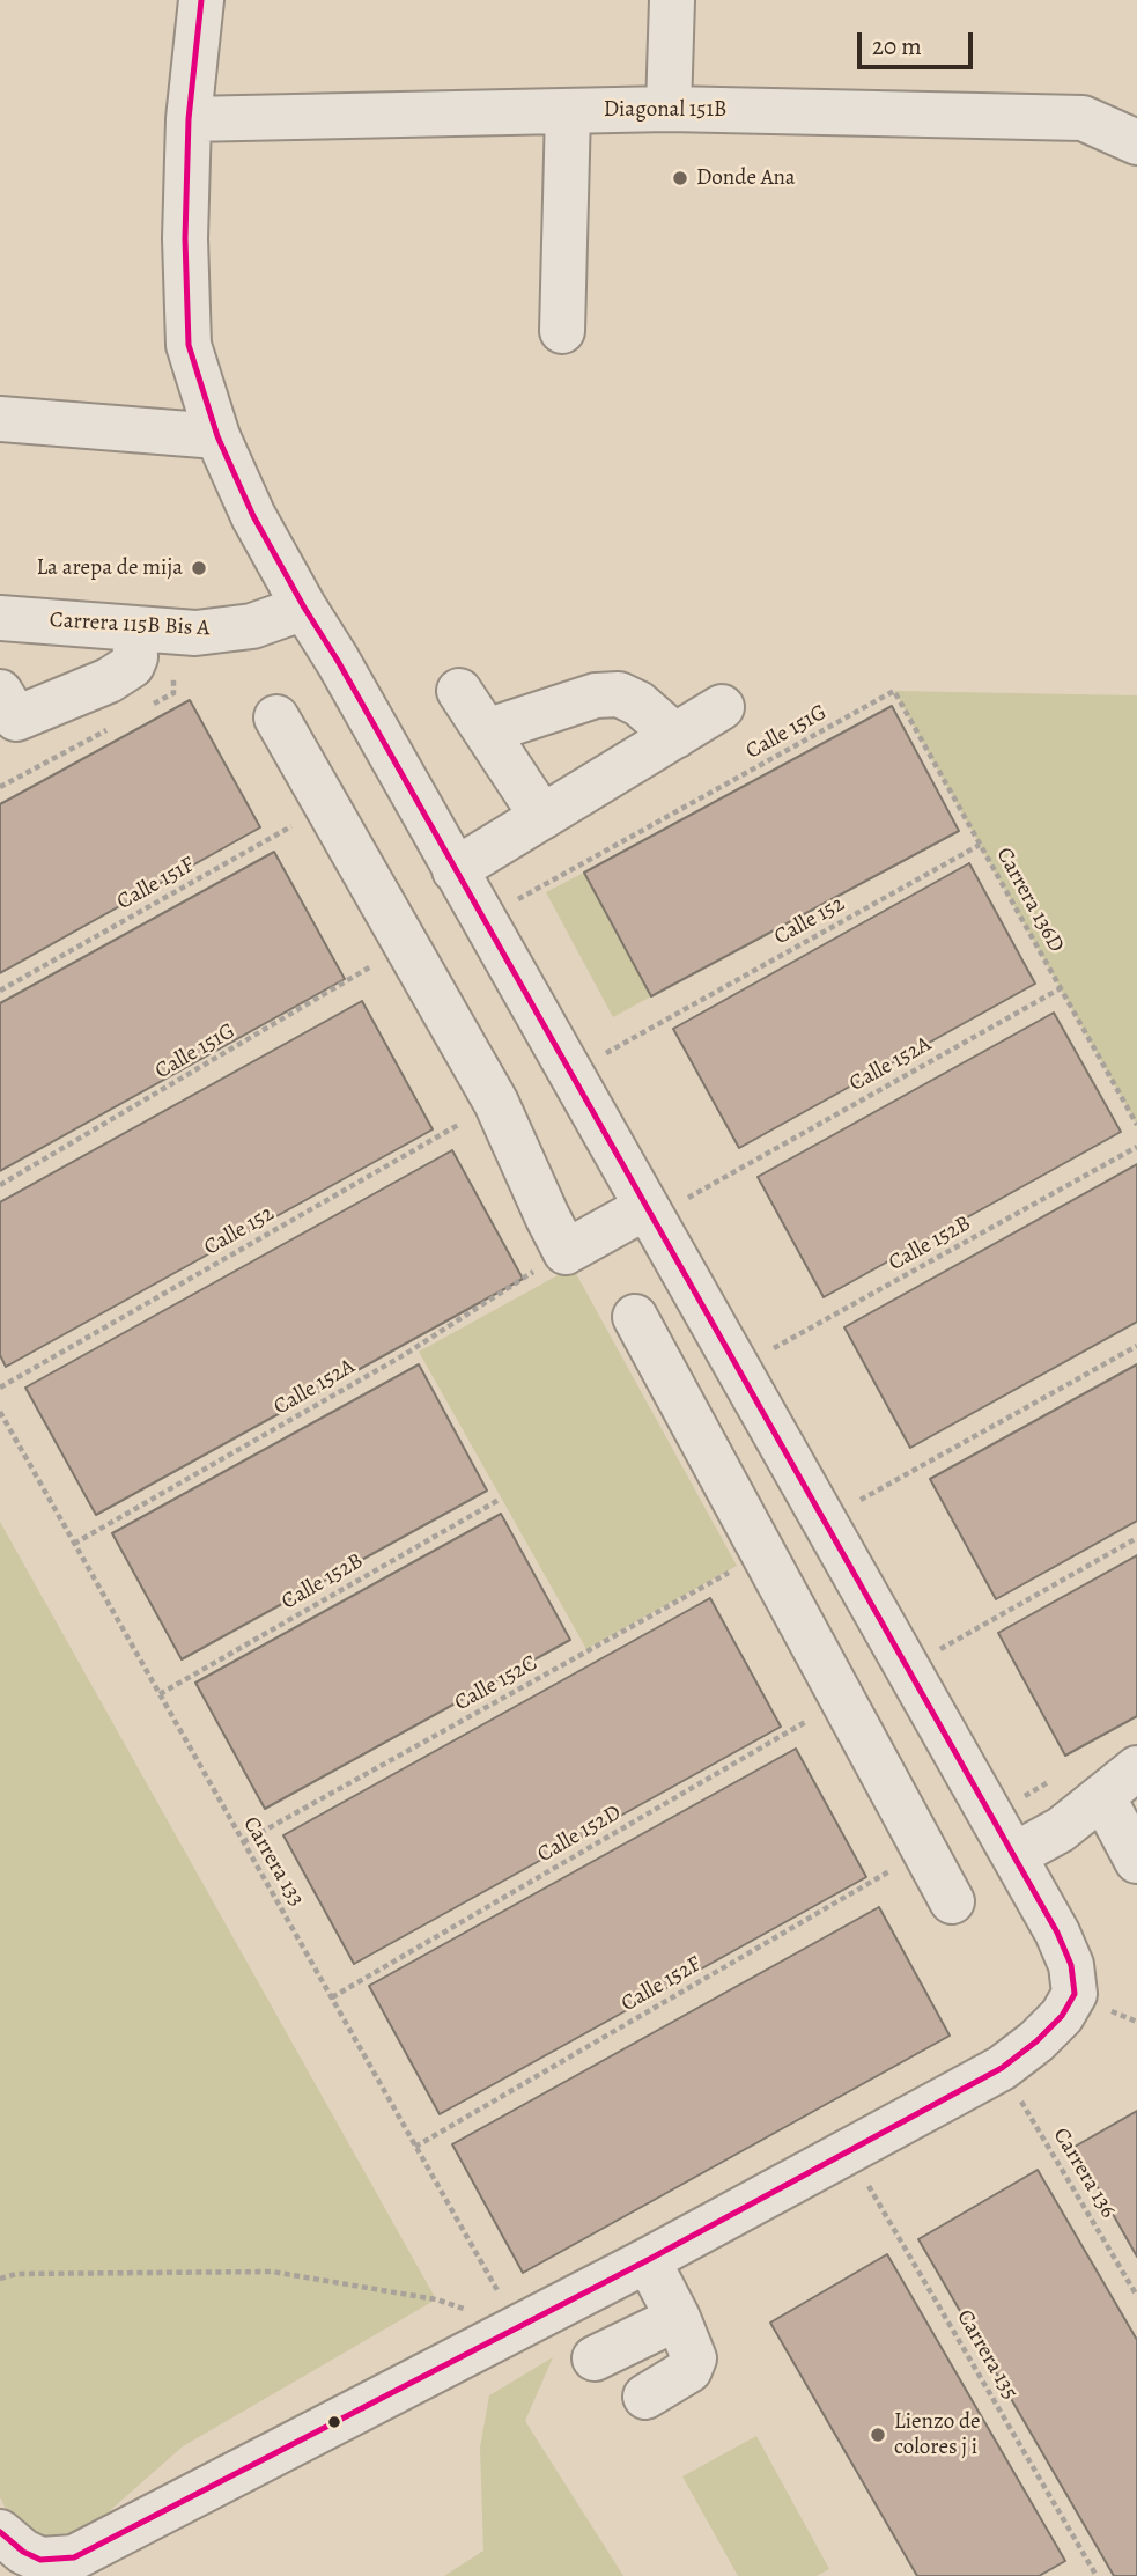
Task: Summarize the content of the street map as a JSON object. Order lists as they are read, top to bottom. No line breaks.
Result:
{"streets":{"street":["Diagonal 151B","Carrera 115B Bis A"],"path":["Calle 151G","Calle 151F","Carrera 136D","Calle 152","Calle 152A","Calle 152B","Calle 152C","Calle 152D","Carrera 133","Calle 152F","Carrera 136","Carrera 135"]},"crossings":[["Calle 151G","Carrera 136D"],["Carrera 136D","Calle 152"],["Carrera 136D","Calle 152A"],["Calle 152A","Carrera 133"],["Calle 152B","Carrera 133"],["Calle 152C","Carrera 133"],["Calle 152D","Carrera 133"],["Carrera 133","Calle 152F"]],"places":["Donde Ana","La arepa de mija","Lienzo de colores j i"],"scale_bar":"20 m"}
